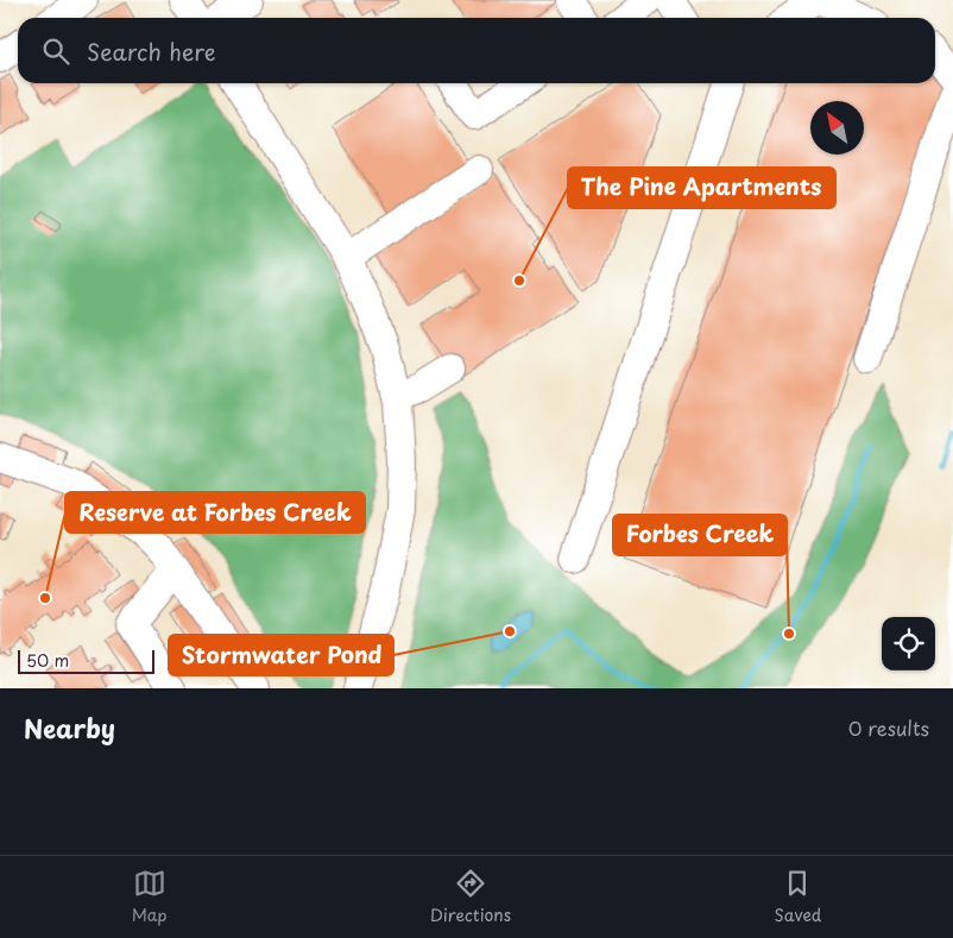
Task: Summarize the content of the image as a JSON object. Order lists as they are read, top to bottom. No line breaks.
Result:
{"places":["The Pine Apartments","Reserve at Forbes Creek","Stormwater Pond","Forbes Creek"],"scale_bar":"50 m","north":"top left","page":{"search":"Search here","scale":"50 m","heading":["Nearby","0 results"],"nav":["Map","Directions","Saved"]}}
